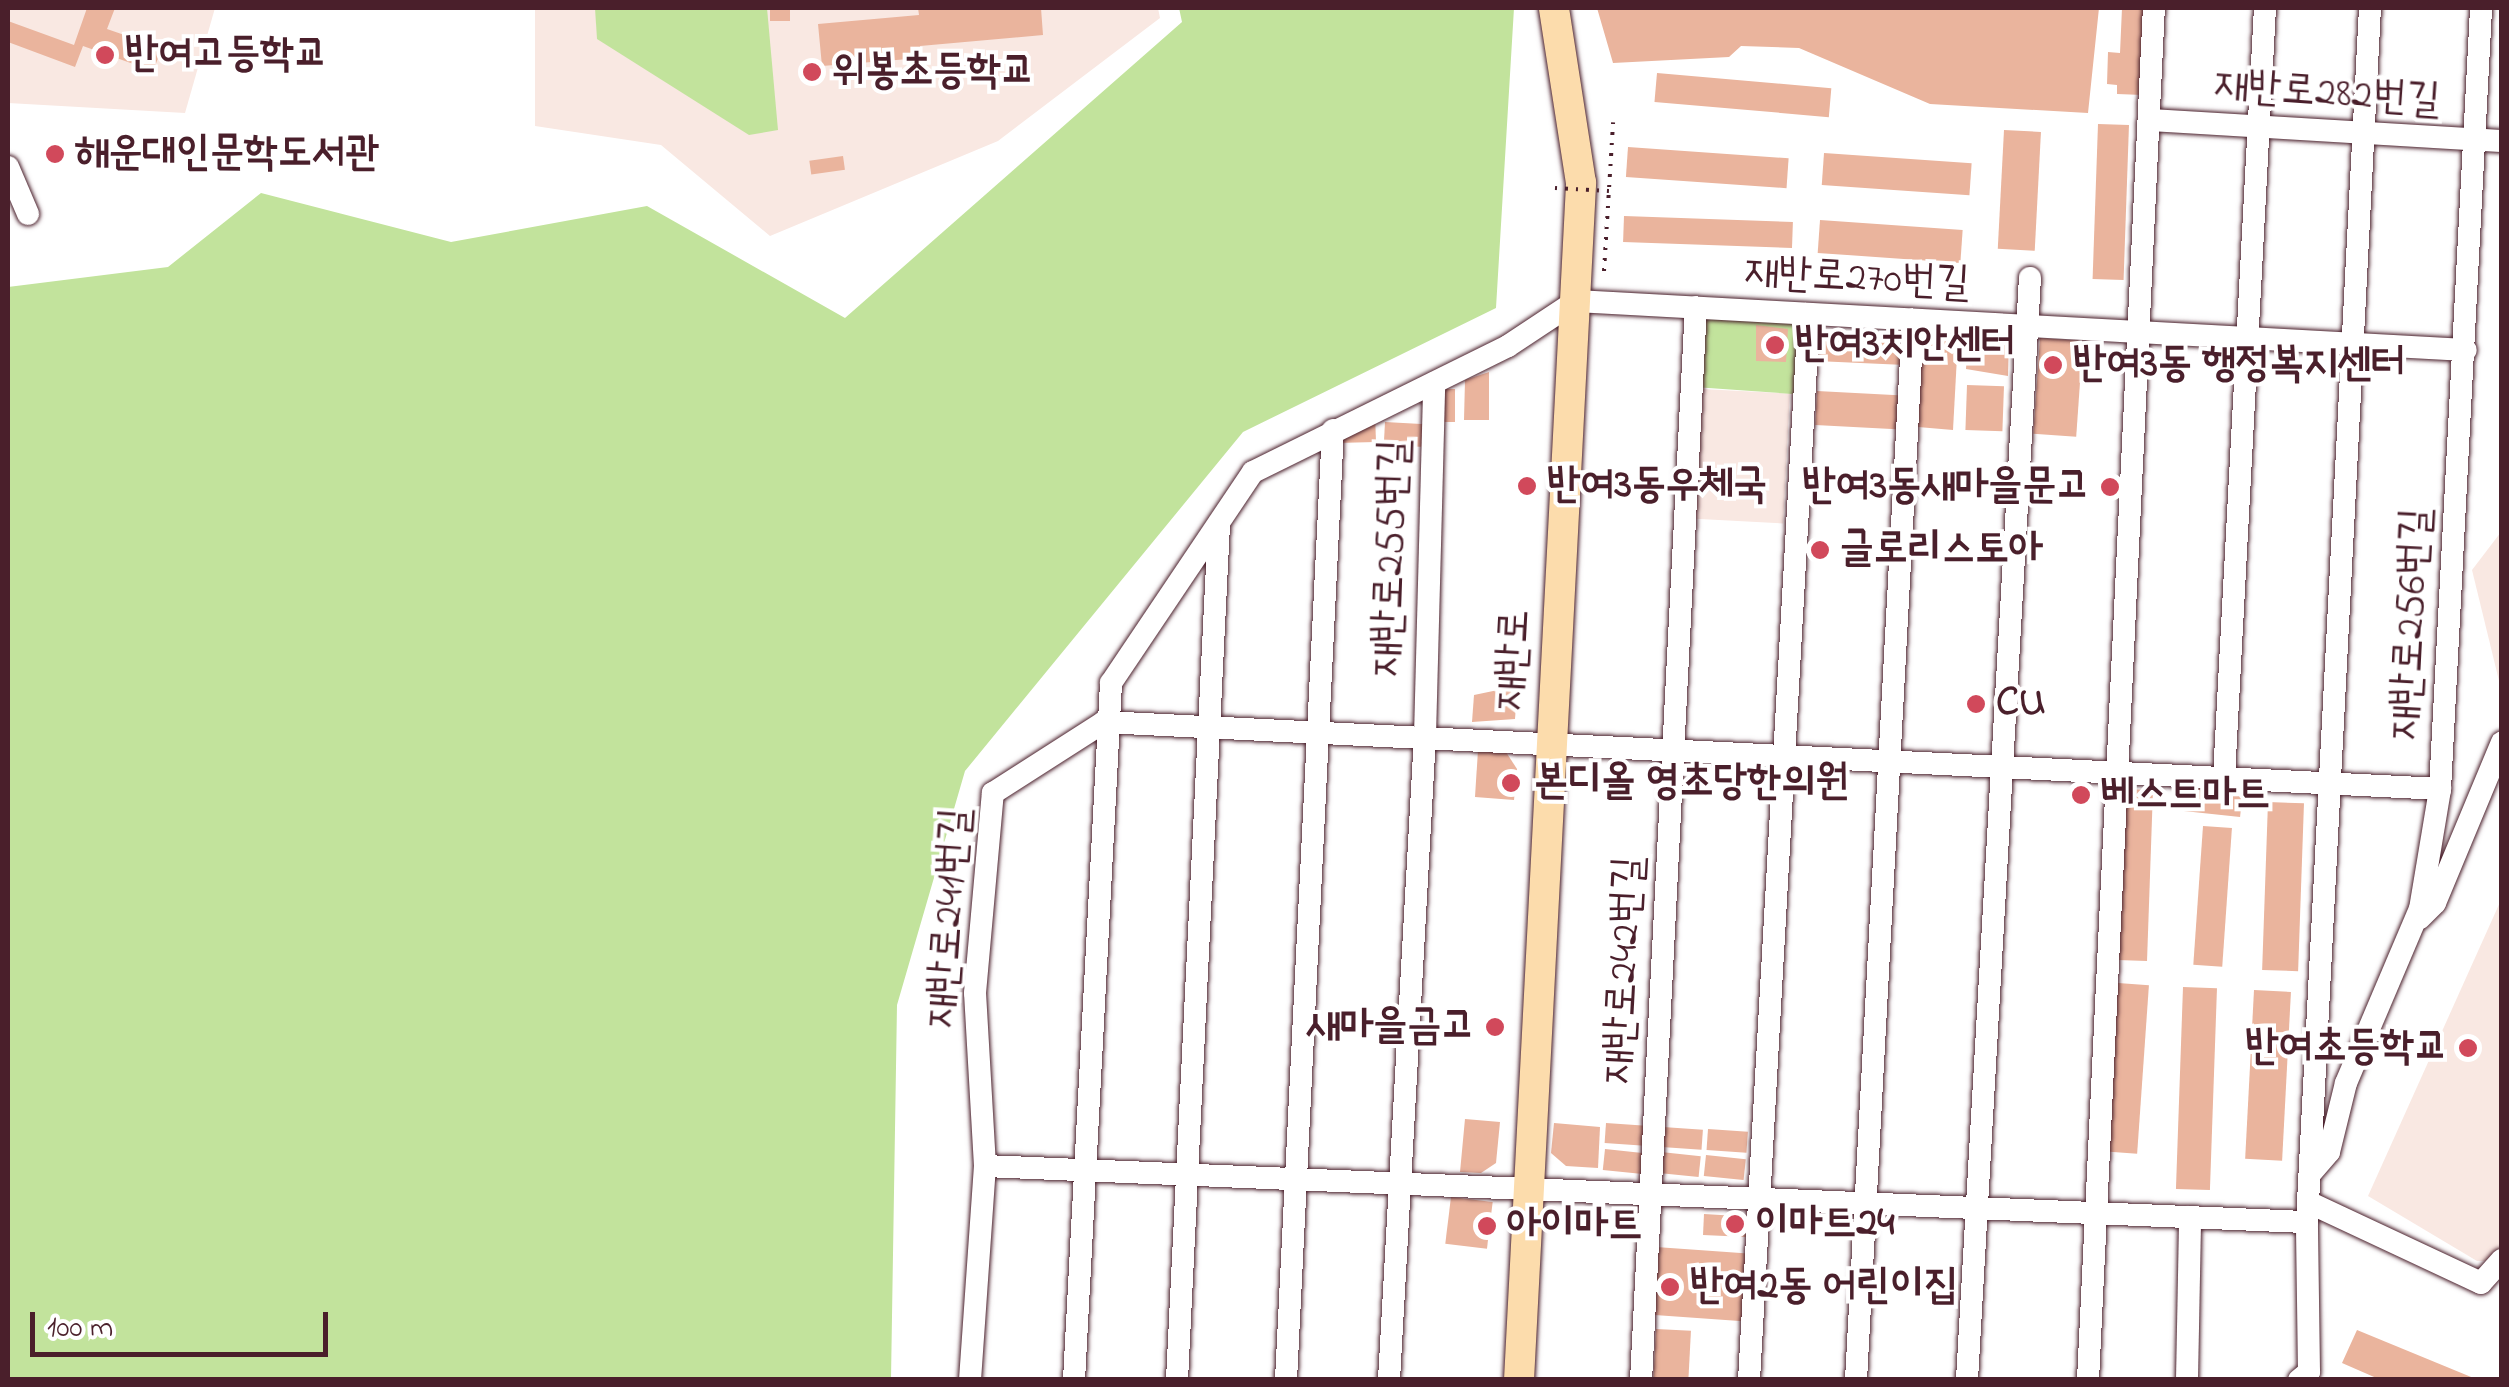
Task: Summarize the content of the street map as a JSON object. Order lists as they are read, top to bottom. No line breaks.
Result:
{"streets":{"main road":["재반로"],"street":["재반로282번길","재반로270번길","재반로255번길","재반로256번길","재반로241번길","재반로242번길"]},"crossings":[["재반로270번길","재반로255번길"],["재반로270번길","재반로256번길"],["재반로270번길","재반로"],["재반로255번길","재반로256번길"],["재반로255번길","재반로"],["재반로255번길","재반로241번길"],["재반로256번길","재반로"],["재반로256번길","재반로242번길"]],"places":["반여고등학교","위봉초등학교","해운대인문학도서관","반여3치안센터","반여3동 행정복지센터","반여3동우체국","반여3동새마을문고","글로리스토아","CU","본디올 영초당한의원","베스트마트","새마을금고","반여초등학교","이마트24","아이마트","반여2동 어린이집"],"scale_bar":"100 m"}
